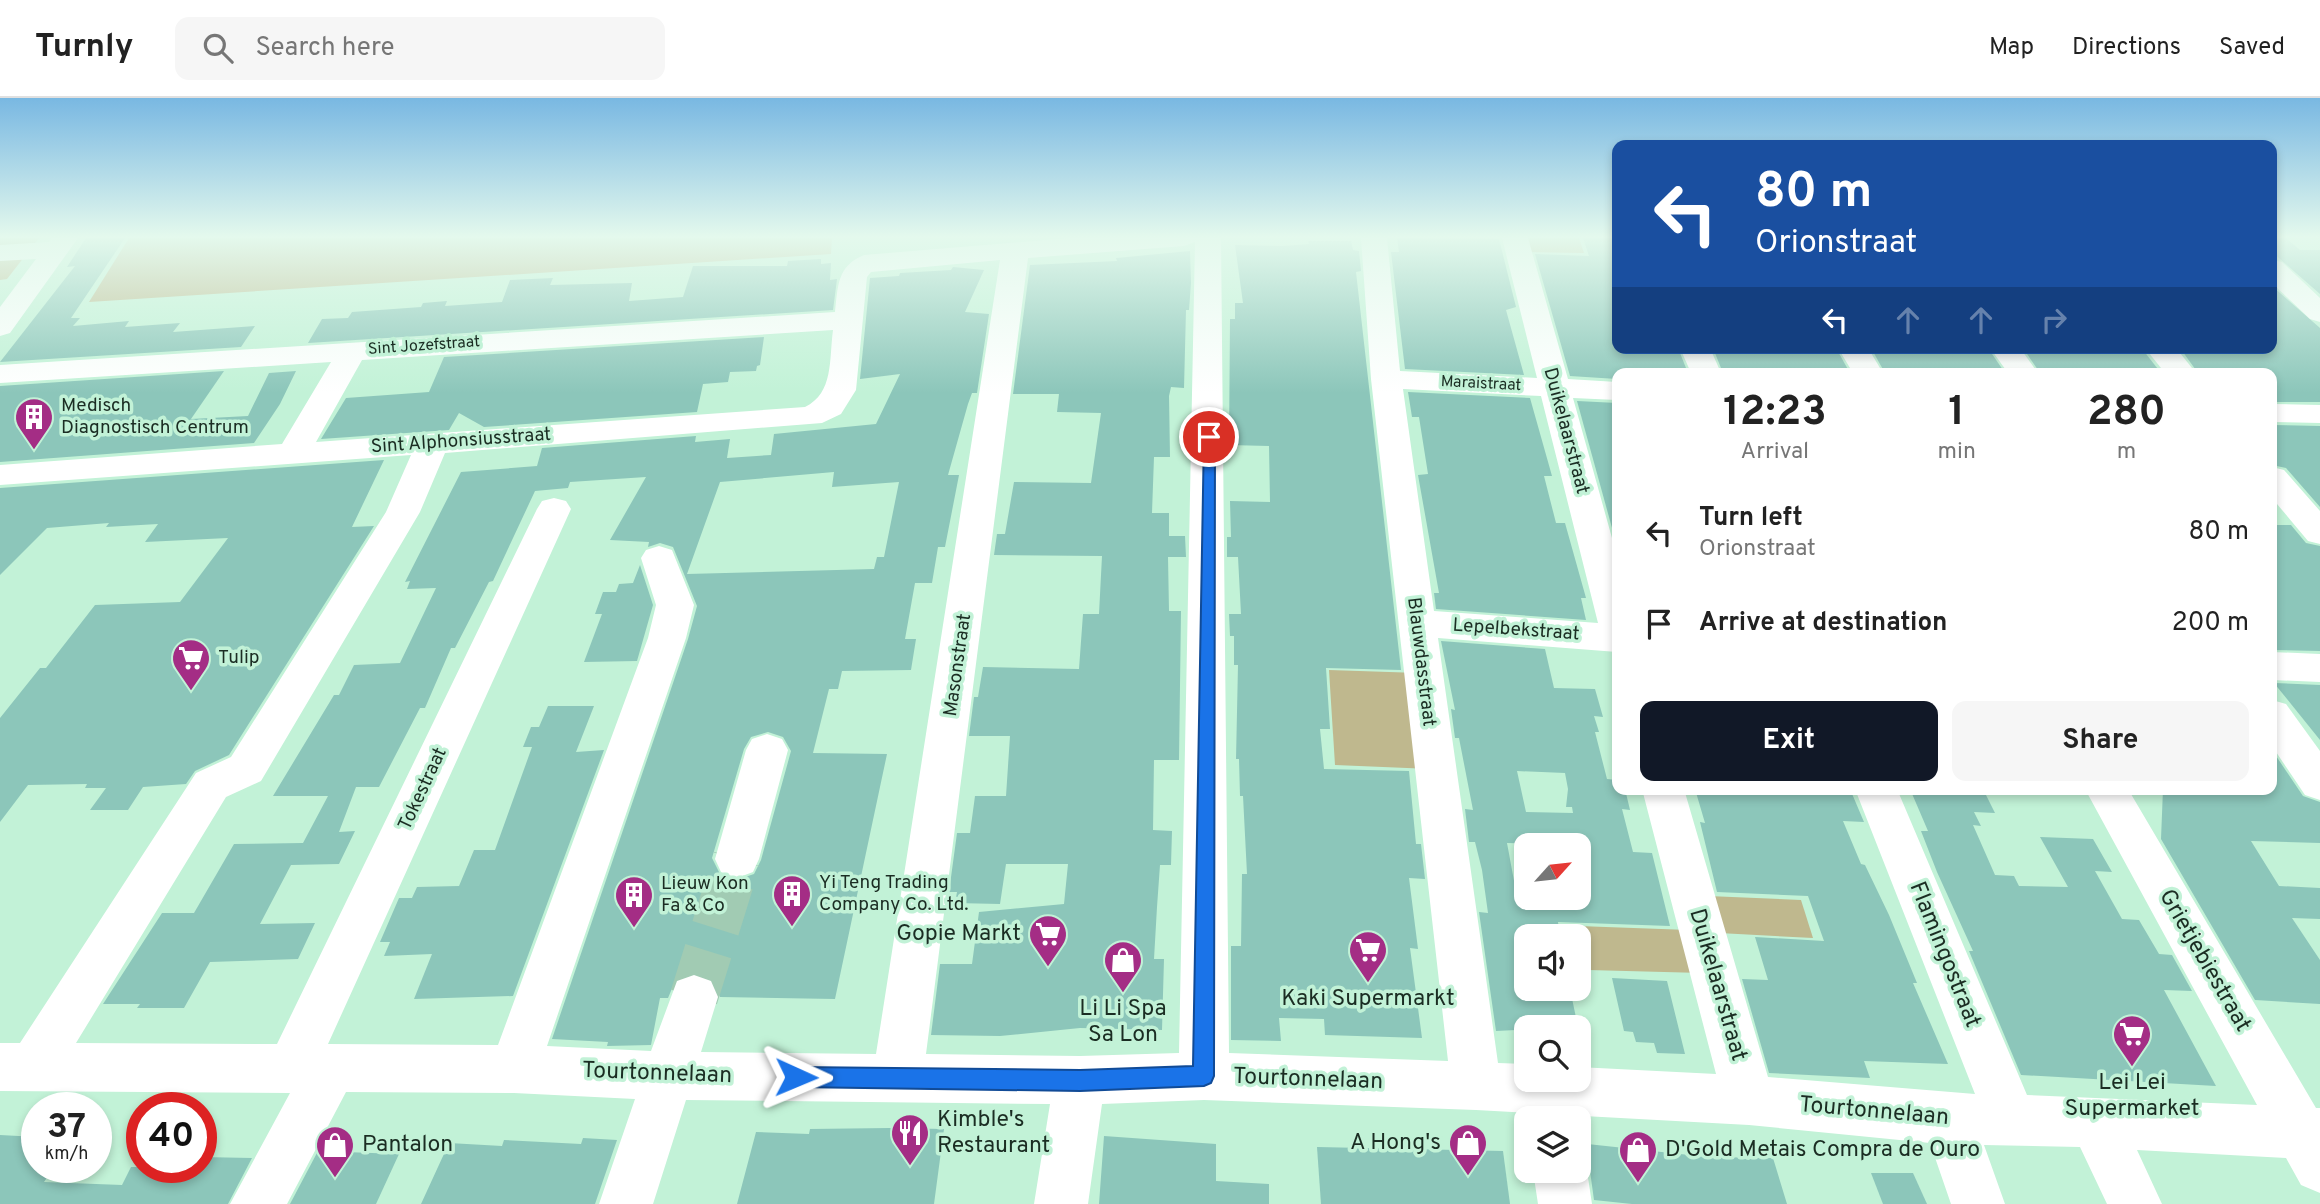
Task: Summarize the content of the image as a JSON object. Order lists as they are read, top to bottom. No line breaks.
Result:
{"streets":{"street":["Sint Jozefstraat","Maraistraat","Duikelaarstraat","Sint Alphonsiusstraat","Lepelbekstraat","Blauwdasstraat","Masonstraat","Tokestraat","Flamingostraat","Grietjebiestraat","Tourtonnelaan"]},"crossings":[["Sint Jozefstraat","Sint Alphonsiusstraat"],["Maraistraat","Duikelaarstraat"],["Maraistraat","Blauwdasstraat"],["Duikelaarstraat","Tourtonnelaan"],["Lepelbekstraat","Blauwdasstraat"],["Blauwdasstraat","Tourtonnelaan"],["Masonstraat","Tourtonnelaan"],["Tokestraat","Tourtonnelaan"],["Flamingostraat","Tourtonnelaan"],["Grietjebiestraat","Tourtonnelaan"]],"places":{"building":["Medisch Diagnostisch Centrum","Yi Teng Trading Company Co. Ltd.","Lieuw Kon Fa & Co"],"supermarket":["Tulip","Gopie Markt","Kaki Supermarkt","Lei Lei Supermarket"],"shop":["Li Li Spa Sa Lon","A Hong's","Pantalon","D'Gold Metais Compra de Ouro"],"restaurant":["Kimble's Restaurant"]},"north":"top right","page":{"header":"Turnly","search":"Search here","nav":["Map","Directions","Saved"],"turn":["80 m","Orionstraat"],"eta":["12:23","Arrival","1","min","280","m"],"list":[{"name":"Turn left","note":"Orionstraat","value":"80 m"},{"name":"Arrive at destination","value":"200 m"}],"buttons":["Exit","Share"],"speed":"37 km/h","limit":"40"}}
